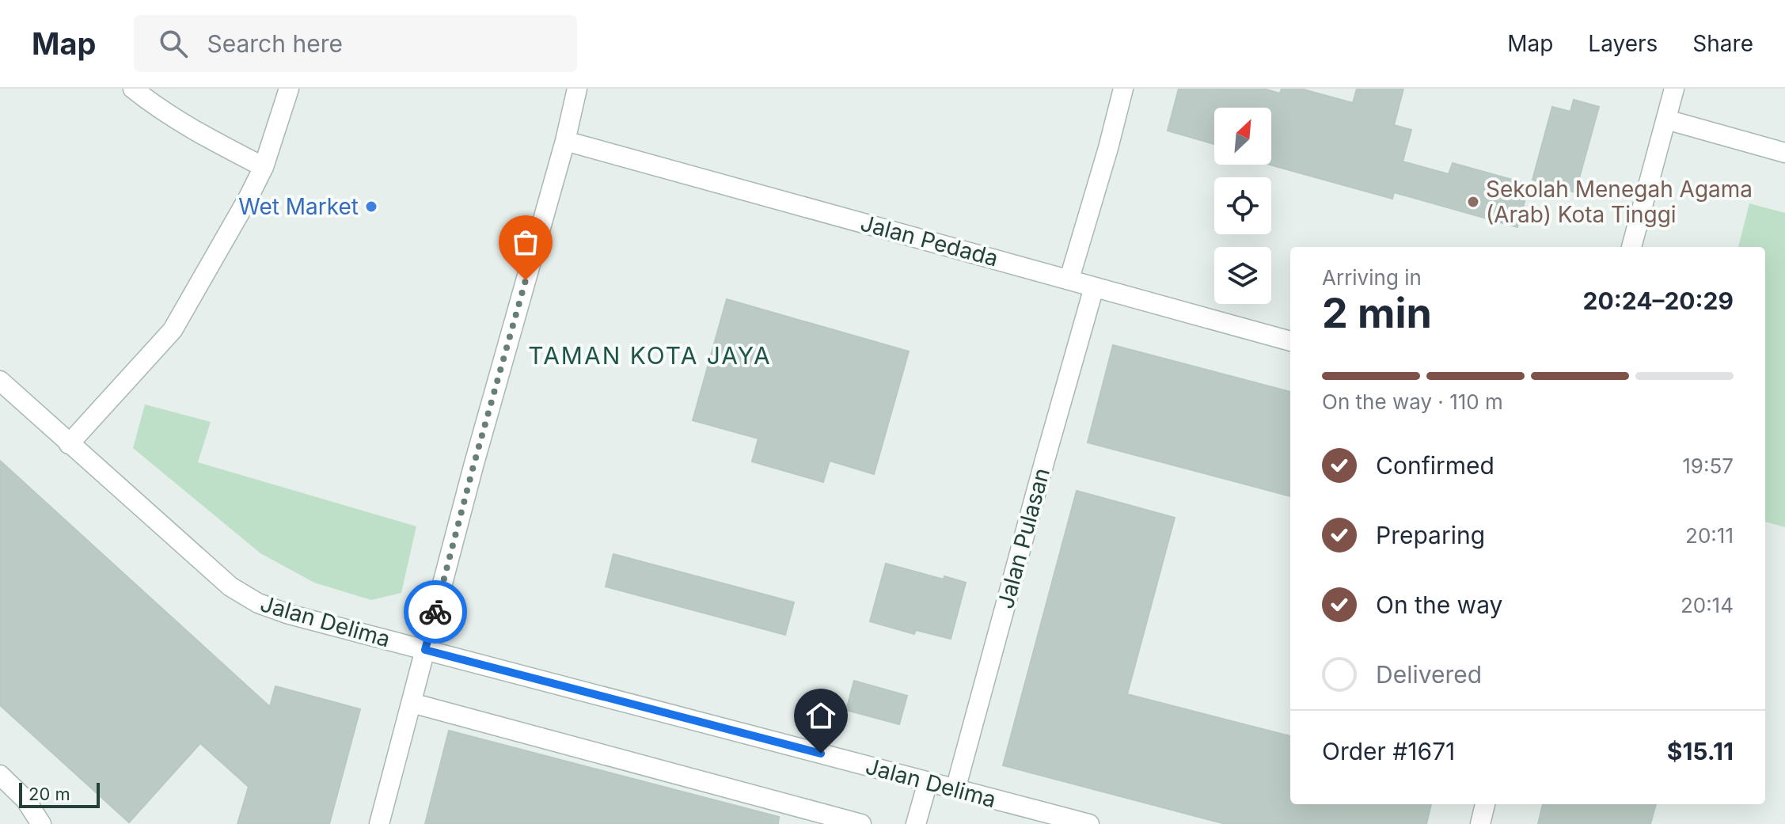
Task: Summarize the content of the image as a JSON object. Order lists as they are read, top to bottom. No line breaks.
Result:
{"streets":{"street":["Jalan Pedada","Jalan Pulasan","Jalan Delima"]},"crossings":[["Jalan Pedada","Jalan Pulasan"],["Jalan Pulasan","Jalan Delima"]],"districts":["TAMAN KOTA JAYA"],"places":["Sekolah Menegah Agama (Arab) Kota Tinggi","Wet Market"],"scale_bar":"20 m","north":"top right","page":{"header":"Map","search":"Search here","nav":["Map","Layers","Share"],"heading":["2 min","Arriving in","20:24–20:29"],"panel":["Order #1671","$15.11"],"bar":"On the way · 110 m","list":[["Confirmed","19:57"],["Preparing","20:11"],["On the way","20:14"],"Delivered"],"scale":"20 m"}}
